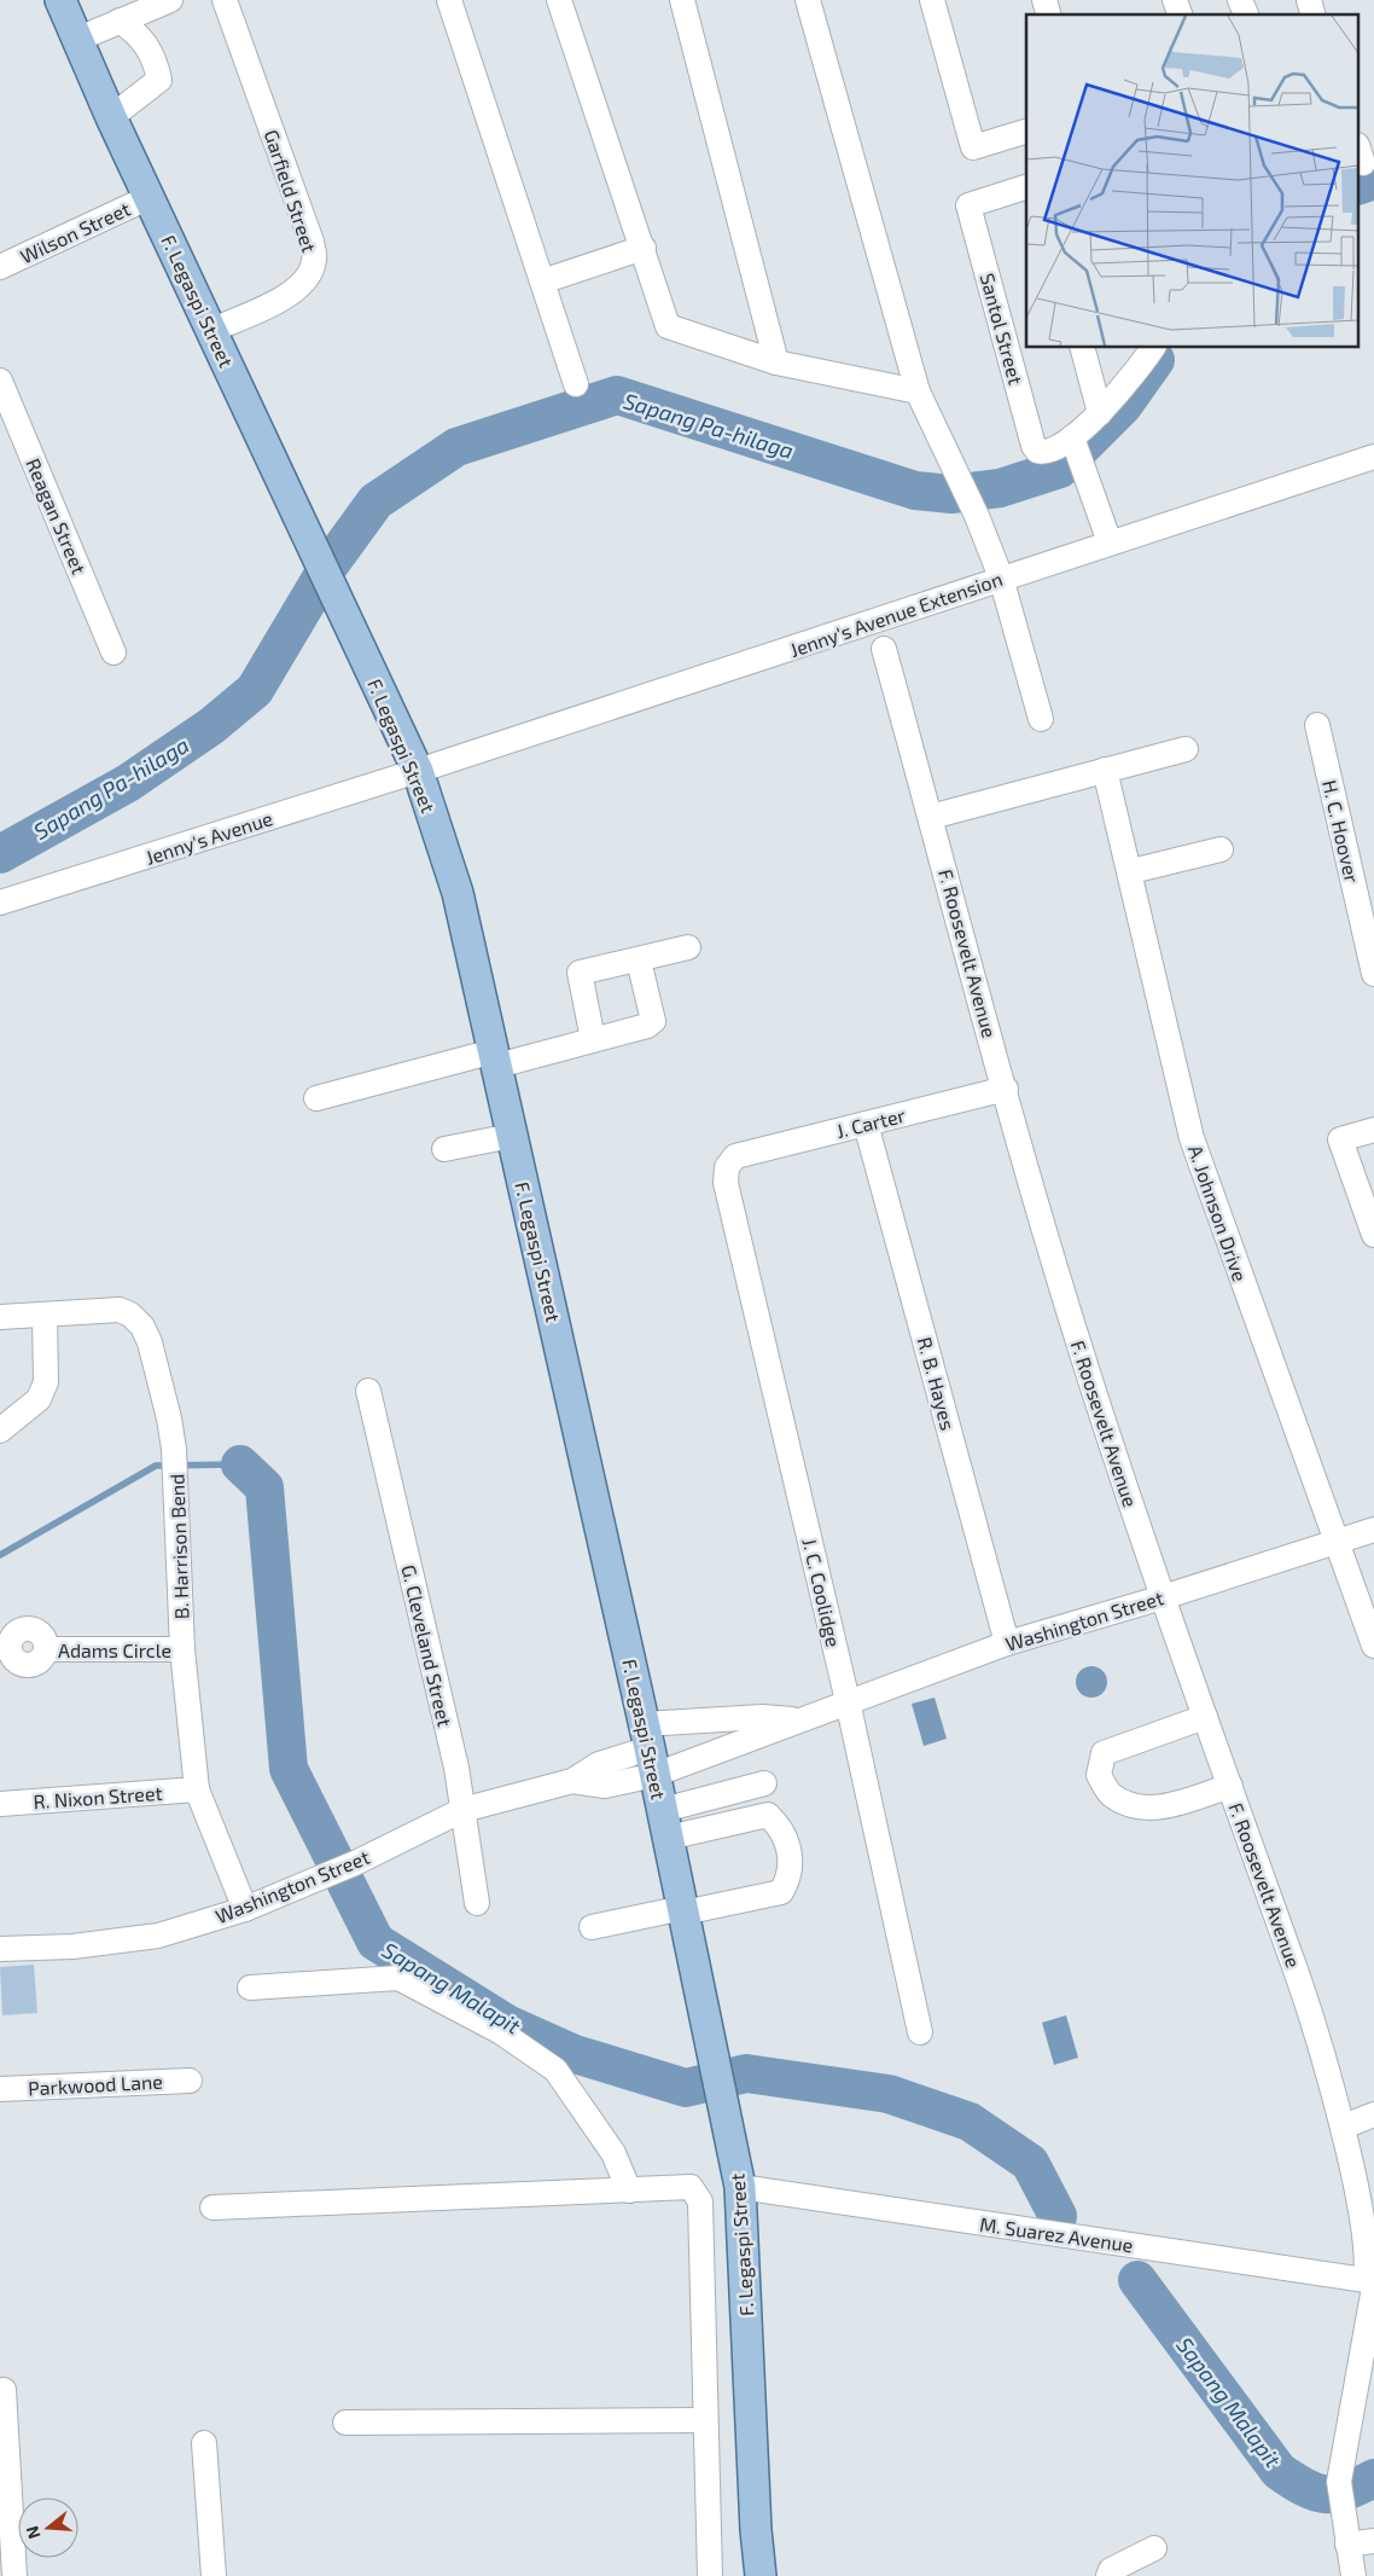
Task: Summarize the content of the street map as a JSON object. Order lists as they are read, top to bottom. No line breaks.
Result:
{"streets":{"main road":["F. Legaspi Street"],"street":["Garfield Street","Wilson Street","Santol Street","Reagan Street","Jenny's Avenue Extension","H. C. Hoover","Jenny's Avenue","F. Roosevelt Avenue","J. Carter","A. Johnson Drive","R. B. Hayes","B. Harrison Bend","J. C. Coolidge","Washington Street","G. Cleveland Street","Adams Circle","R. Nixon Street","Parkwood Lane","M. Suarez Avenue"]},"crossings":[["Garfield Street","F. Legaspi Street"],["Wilson Street","F. Legaspi Street"],["F. Legaspi Street","Jenny's Avenue Extension"],["F. Legaspi Street","Jenny's Avenue"],["F. Legaspi Street","Washington Street"],["F. Legaspi Street","M. Suarez Avenue"],["Jenny's Avenue Extension","Jenny's Avenue"],["F. Roosevelt Avenue","J. Carter"],["F. Roosevelt Avenue","Washington Street"],["F. Roosevelt Avenue","M. Suarez Avenue"],["J. Carter","R. B. Hayes"],["J. Carter","J. C. Coolidge"],["A. Johnson Drive","Washington Street"],["R. B. Hayes","Washington Street"],["B. Harrison Bend","Washington Street"],["B. Harrison Bend","Adams Circle"],["B. Harrison Bend","R. Nixon Street"],["J. C. Coolidge","Washington Street"],["Washington Street","G. Cleveland Street"]],"water":["Sapang Pa-hilaga","Sapang Malapit"],"north":"left"}
